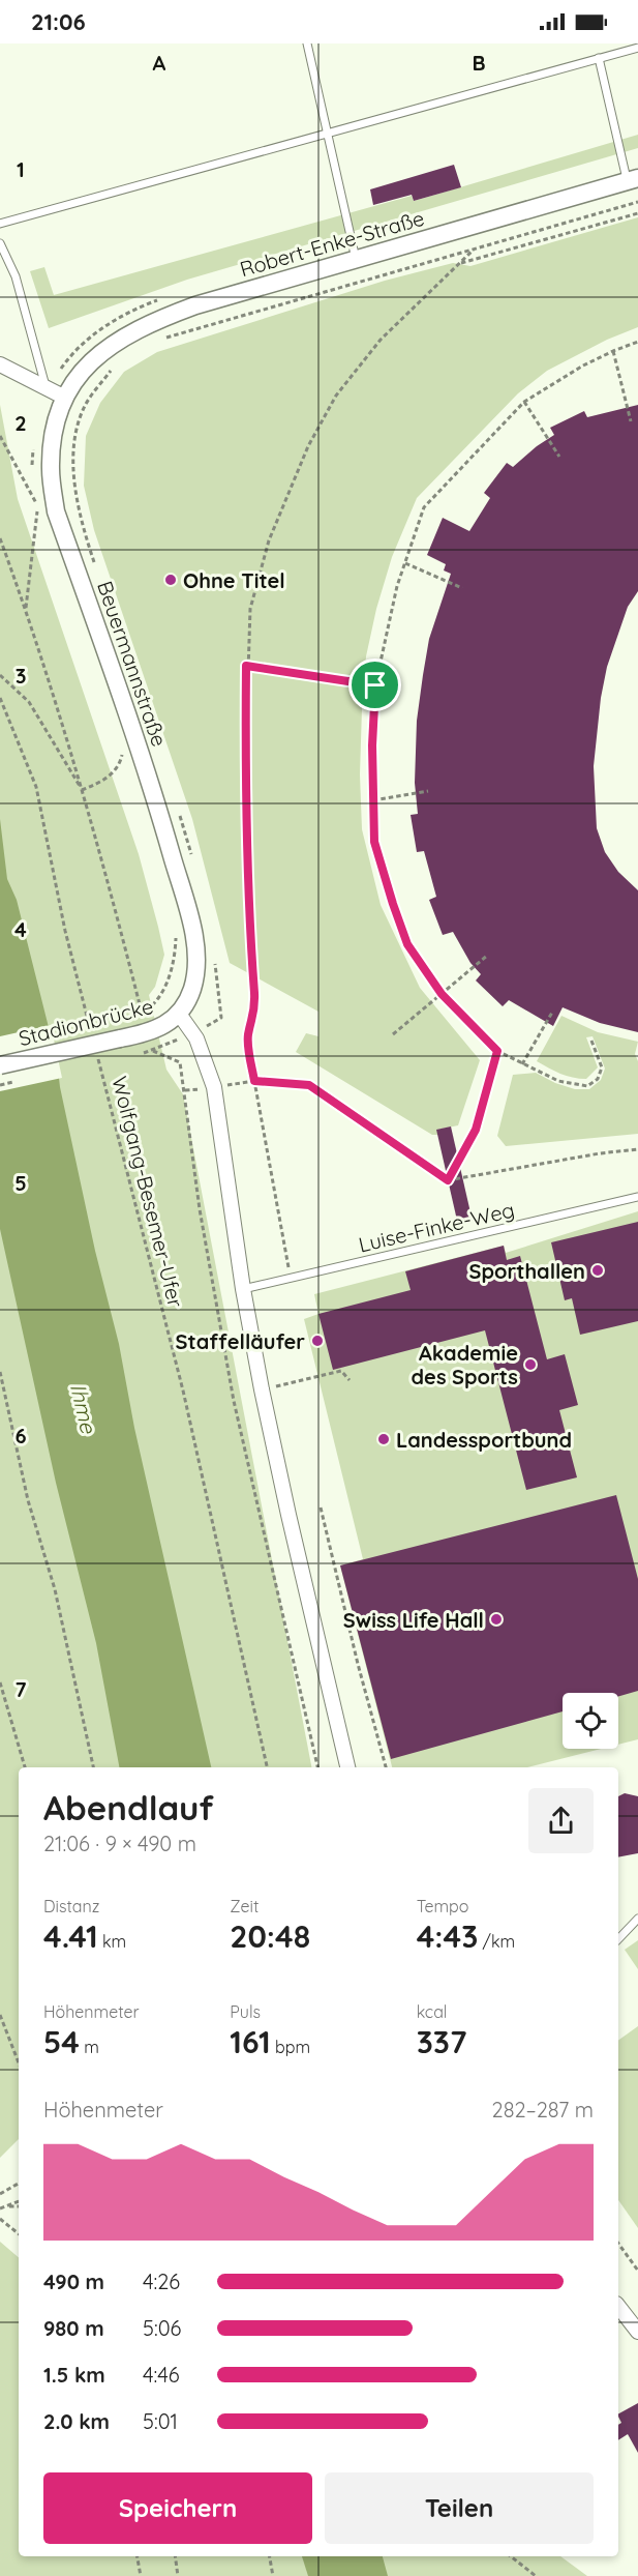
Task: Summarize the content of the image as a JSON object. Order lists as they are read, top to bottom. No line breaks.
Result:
{"streets":{"street":["Robert-Enke-Straße","Beuermannstraße","Stadionbrücke"],"lane":["Luise-Finke-Weg"],"path":["Wolfgang-Besemer-Ufer"]},"crossings":[["Robert-Enke-Straße","Beuermannstraße"],["Beuermannstraße","Stadionbrücke"]],"water":["Ihme"],"places":["Ohne Titel","Sporthallen","Staffelläufer","Akademie des Sports","Landessportbund","Swiss Life Hall"],"page":{"status":"21:06","heading":["Abendlauf","21:06 · 9 × 490 m"],"stats":[["Distanz","4.41 km"],["Zeit","20:48"],["Tempo","4:43 /km"],["Höhenmeter","54 m"],["Puls","161 bpm"],["kcal","337"]],"chart":["Höhenmeter","282–287 m"],"list":[{"name":"490 m","note":"4:26"},{"name":"980 m","note":"5:06"},{"name":"1.5 km","note":"4:46"},{"name":"2.0 km","note":"5:01"}],"buttons":["Speichern","Teilen"]},"grid":{"columns":["A","B"],"rows":["1","2","3","4","5","6","7"]}}
